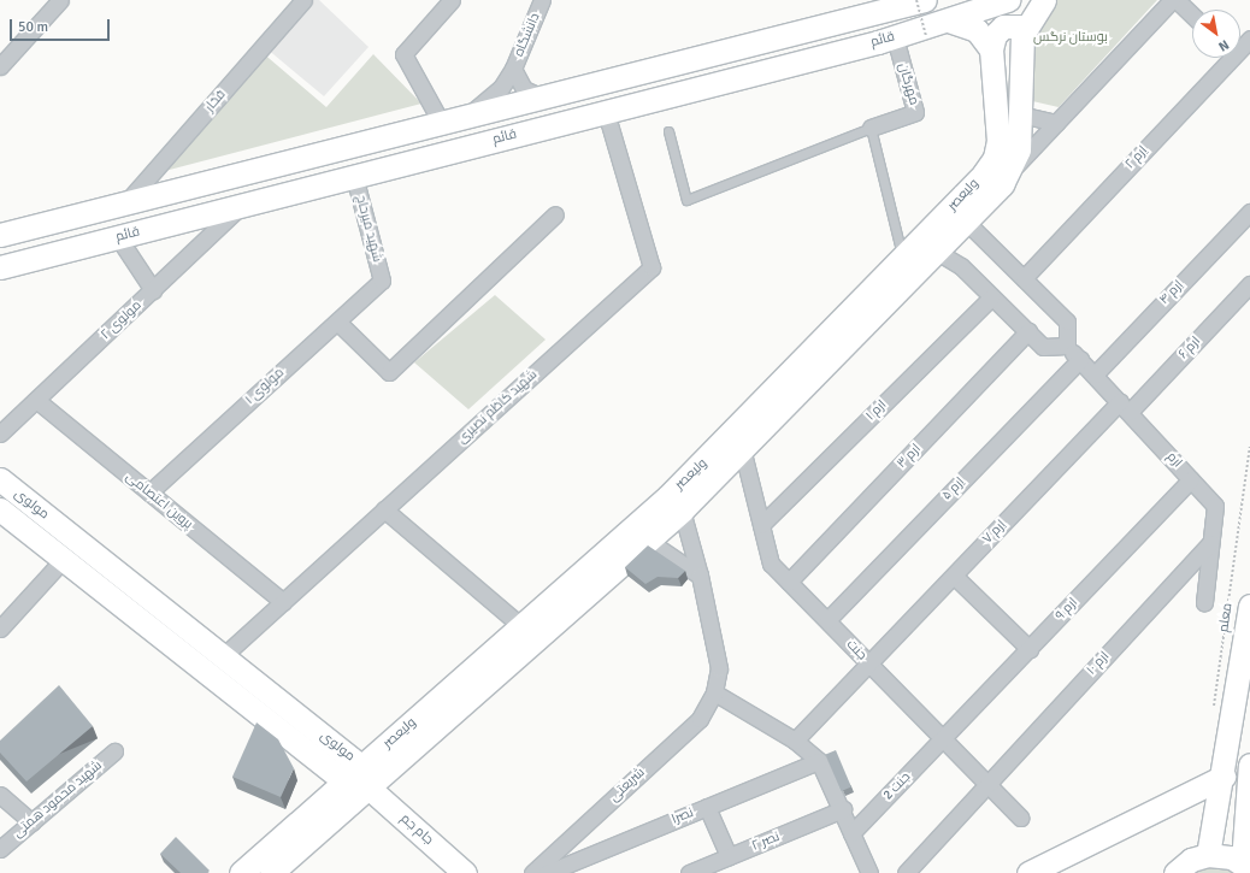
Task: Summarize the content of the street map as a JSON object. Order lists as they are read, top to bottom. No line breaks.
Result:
{"streets":{"main road":["قائم","ولیعصر","مولوی","معلم","جام جم"],"street":["دانشگاه","مهرگان","فخار","اِرم ۲","شهید میرحاج","اِرم ۴","مولوی ۲","ارم ۶","مولوی ۱","شهید کاظم نصیری","ارم ۱","ارم ۳","ارم","اِرم ۵","پروین اعتصامی","اِرم ۷","ارم ۹","جنت","ارم ۱۰","شریعتی","جنت 2","شهید محمود همتی","نصرا","نصر ۲"]},"crossings":[["دانشگاه","قائم"],["قائم","مهرگان"],["قائم","فخار"],["قائم","ولیعصر"],["قائم","شهید میرحاج"],["قائم","مولوی ۲"],["قائم","شهید کاظم نصیری"],["ولیعصر","مولوی"],["ولیعصر","جنت"],["ولیعصر","شریعتی"],["ولیعصر","جام جم"],["شهید میرحاج","مولوی ۱"],["اِرم ۴","ارم"],["مولوی ۲","پروین اعتصامی"],["ارم ۶","ارم"],["ارم ۶","اِرم ۷"],["مولوی ۱","پروین اعتصامی"],["شهید کاظم نصیری","پروین اعتصامی"],["شهید کاظم نصیری","مولوی"],["ارم ۱","جنت"],["ارم ۳","جنت"],["ارم","اِرم ۵"],["ارم","اِرم ۷"],["ارم","ارم ۹"],["ارم","ارم ۱۰"],["اِرم ۵","جنت"],["مولوی","جام جم"],["اِرم ۷","جنت"],["ارم ۹","جنت"],["ارم ۹","جنت 2"],["جنت","ارم ۱۰"],["جنت","جنت 2"]],"parks":["بوستان نرگس"],"scale_bar":"50 m","north":"bottom right"}
